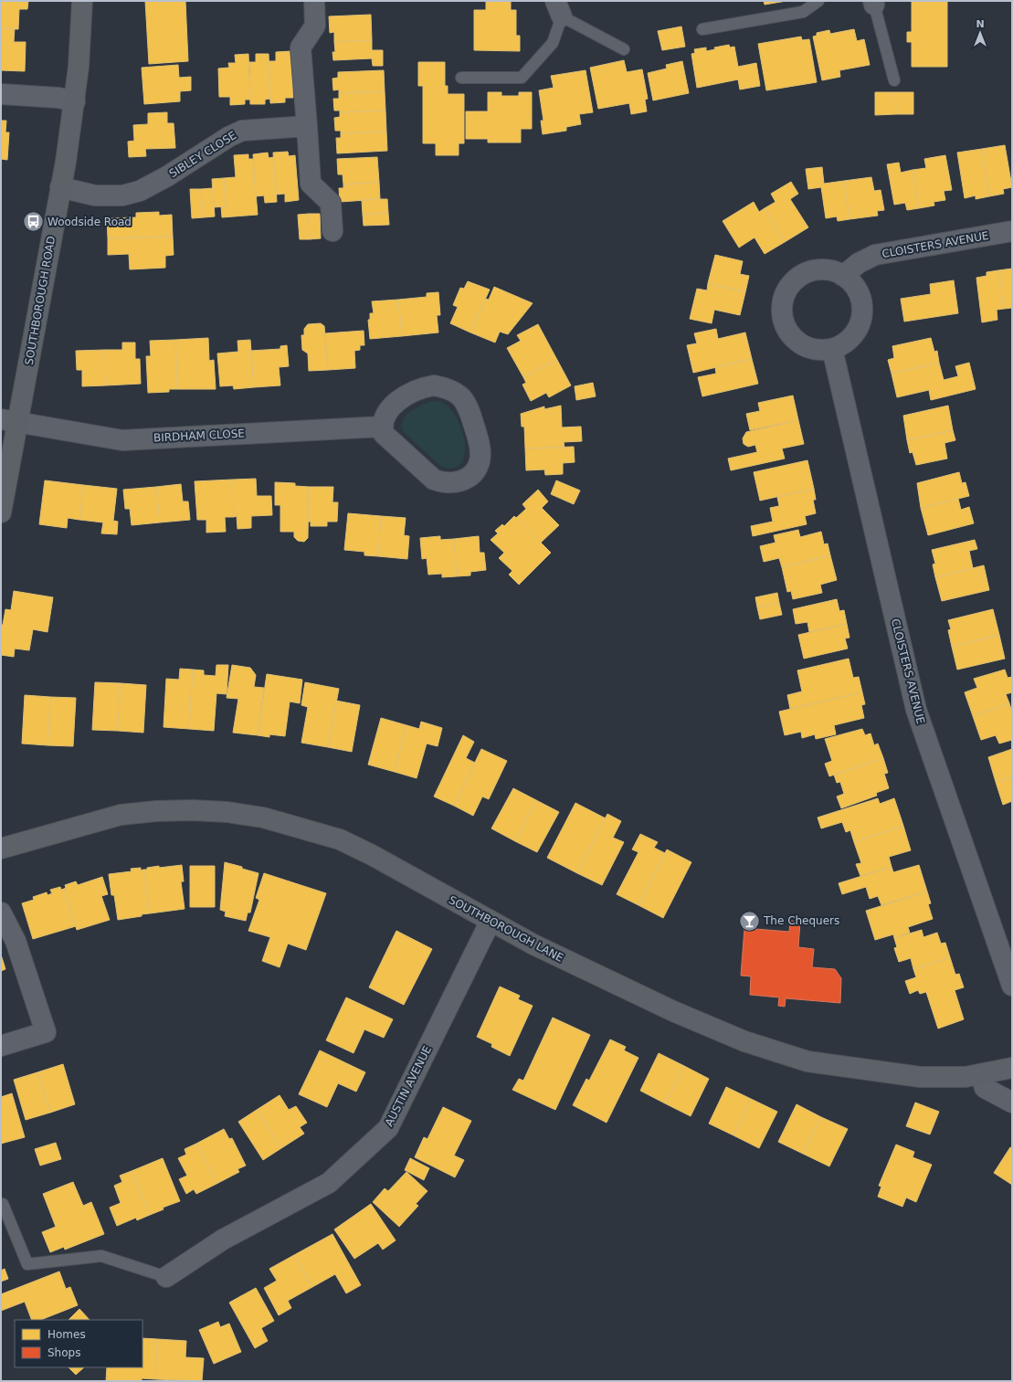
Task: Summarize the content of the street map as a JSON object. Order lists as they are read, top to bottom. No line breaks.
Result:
{"streets":{"street":["SIBLEY CLOSE","CLOISTERS AVENUE","SOUTHBOROUGH ROAD","BIRDHAM CLOSE","SOUTHBOROUGH LANE","AUSTIN AVENUE"]},"crossings":[["SIBLEY CLOSE","SOUTHBOROUGH ROAD"],["SOUTHBOROUGH ROAD","BIRDHAM CLOSE"],["SOUTHBOROUGH LANE","AUSTIN AVENUE"]],"places":{"bus stop":["Woodside Road"],"bar":["The Chequers"]},"legend":["Homes","Shops"],"north":"top"}
